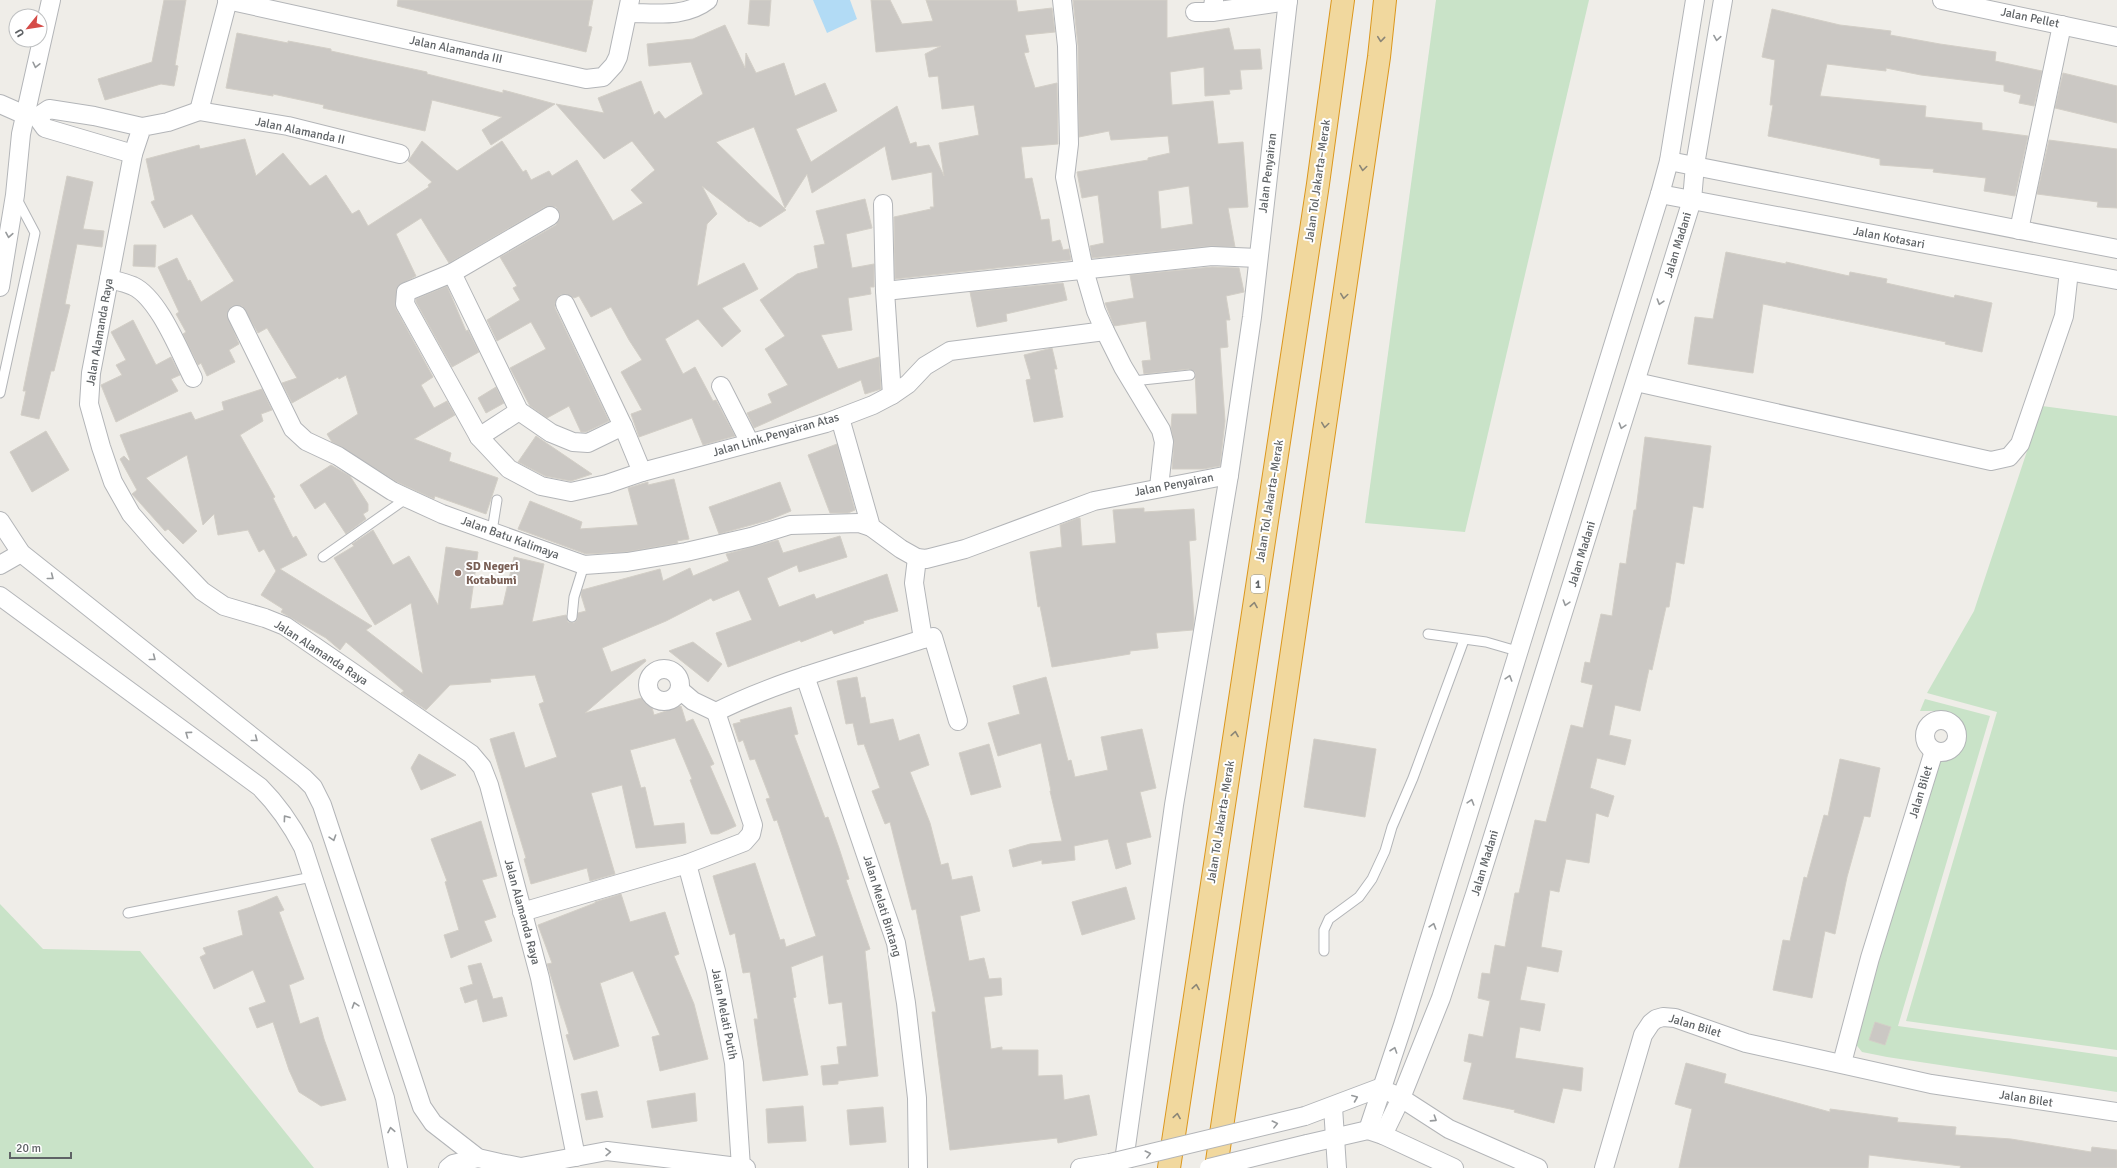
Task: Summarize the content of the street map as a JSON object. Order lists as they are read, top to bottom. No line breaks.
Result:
{"streets":{"highway":["Jalan Tol Jakarta–Merak","1"],"street":["Jalan Pellet","Jalan Alamanda III","Jalan Alamanda II","Jalan Penyairan","Jalan Kotasari","Jalan Madani","Jalan Alamanda Raya","Jalan Link.Penyairan Atas","Jalan Batu Kalimaya","Jalan Bilet","Jalan Melati Bintang","Jalan Melati Putih"]},"crossings":[["Jalan Kotasari","Jalan Madani"]],"places":["SD Negeri Kotabumi"],"scale_bar":"20 m","north":"bottom left"}
